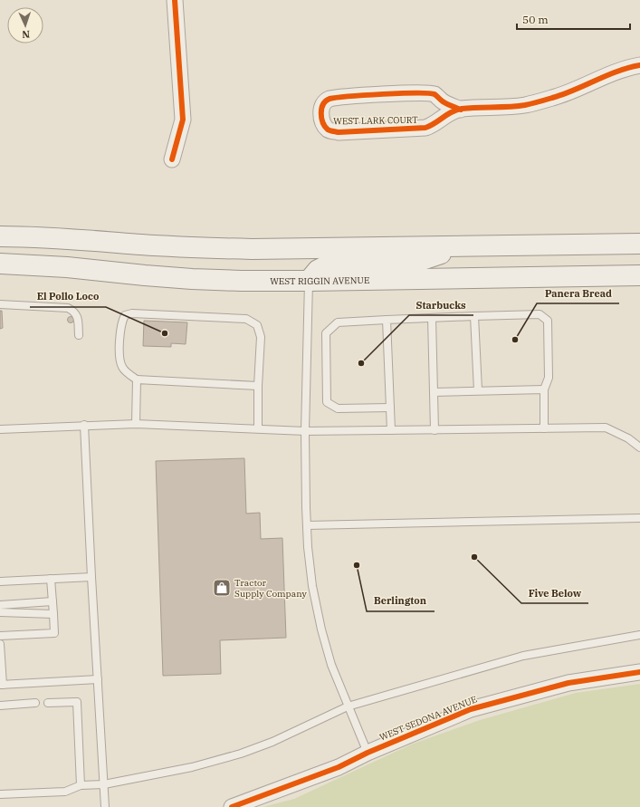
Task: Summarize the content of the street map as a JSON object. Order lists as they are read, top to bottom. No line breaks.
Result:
{"streets":{"main road":["WEST RIGGIN AVENUE"],"street":["WEST LARK COURT","WEST SEDONA AVENUE"]},"places":{"other":["El Pollo Loco","Panera Bread","Starbucks","Five Below","Berlington"],"shop":["Tractor Supply Company"]},"scale_bar":"50 m","north":"bottom"}
